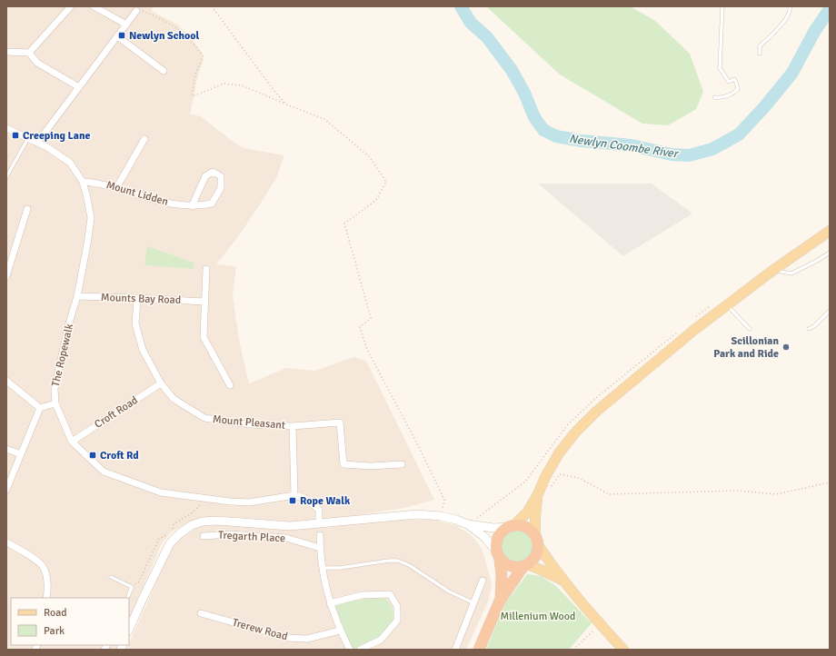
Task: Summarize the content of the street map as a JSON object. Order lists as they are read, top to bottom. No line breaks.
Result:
{"streets":{"street":["Mount Lidden","Mounts Bay Road","The Ropewalk","Croft Road","Mount Pleasant","Tregarth Place","Trerew Road"]},"crossings":[["Mount Lidden","The Ropewalk"],["Mounts Bay Road","The Ropewalk"],["Mounts Bay Road","Mount Pleasant"],["The Ropewalk","Croft Road"],["Croft Road","Mount Pleasant"]],"water":["Newlyn Coombe River"],"parks":["Millenium Wood"],"places":{"transit":["Newlyn School","Creeping Lane","Croft Rd","Rope Walk"],"other":["Scillonian Park and Ride"]},"legend":["Road","Park"]}
